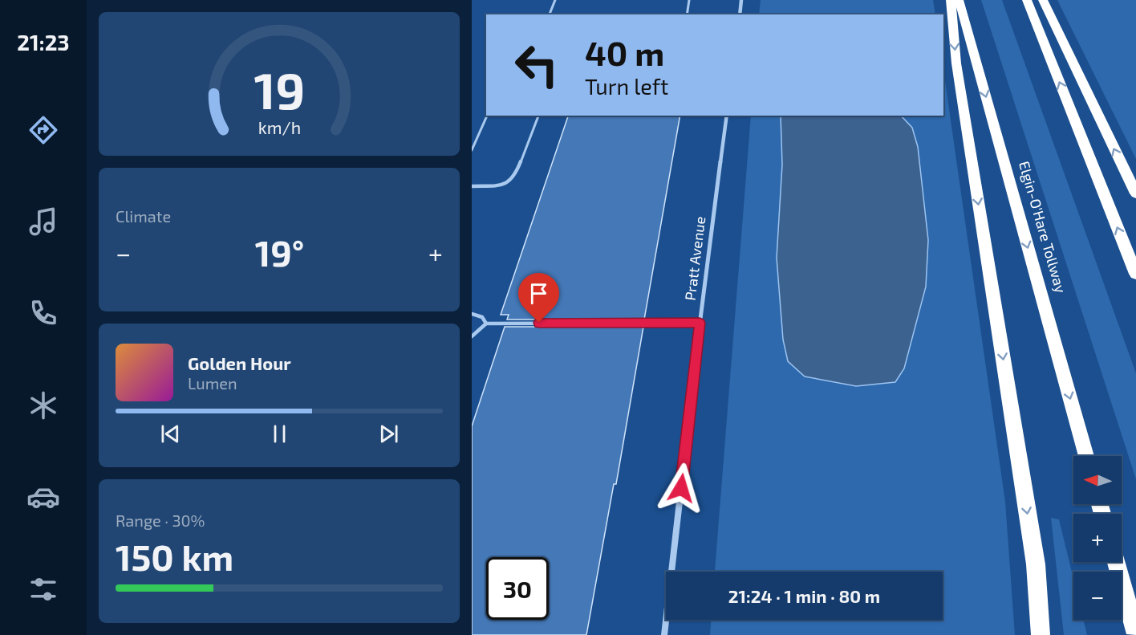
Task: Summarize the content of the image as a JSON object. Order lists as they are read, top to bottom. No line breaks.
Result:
{"streets":{"highway":["Elgin-O'Hare Tollway"],"street":["Pratt Avenue"]},"north":"left","page":{"tabs":"21:23","turn":["40 m","Turn left"],"tile":["Climate",["Range · 30%","150 km"]],"heat":["−","19°","+"],"song":["Golden Hour","Lumen"],"map_buttons":["+","−"],"limit":"30","trip":"21:24 · 1 min · 80 m","gauge":["19","km/h"]}}
